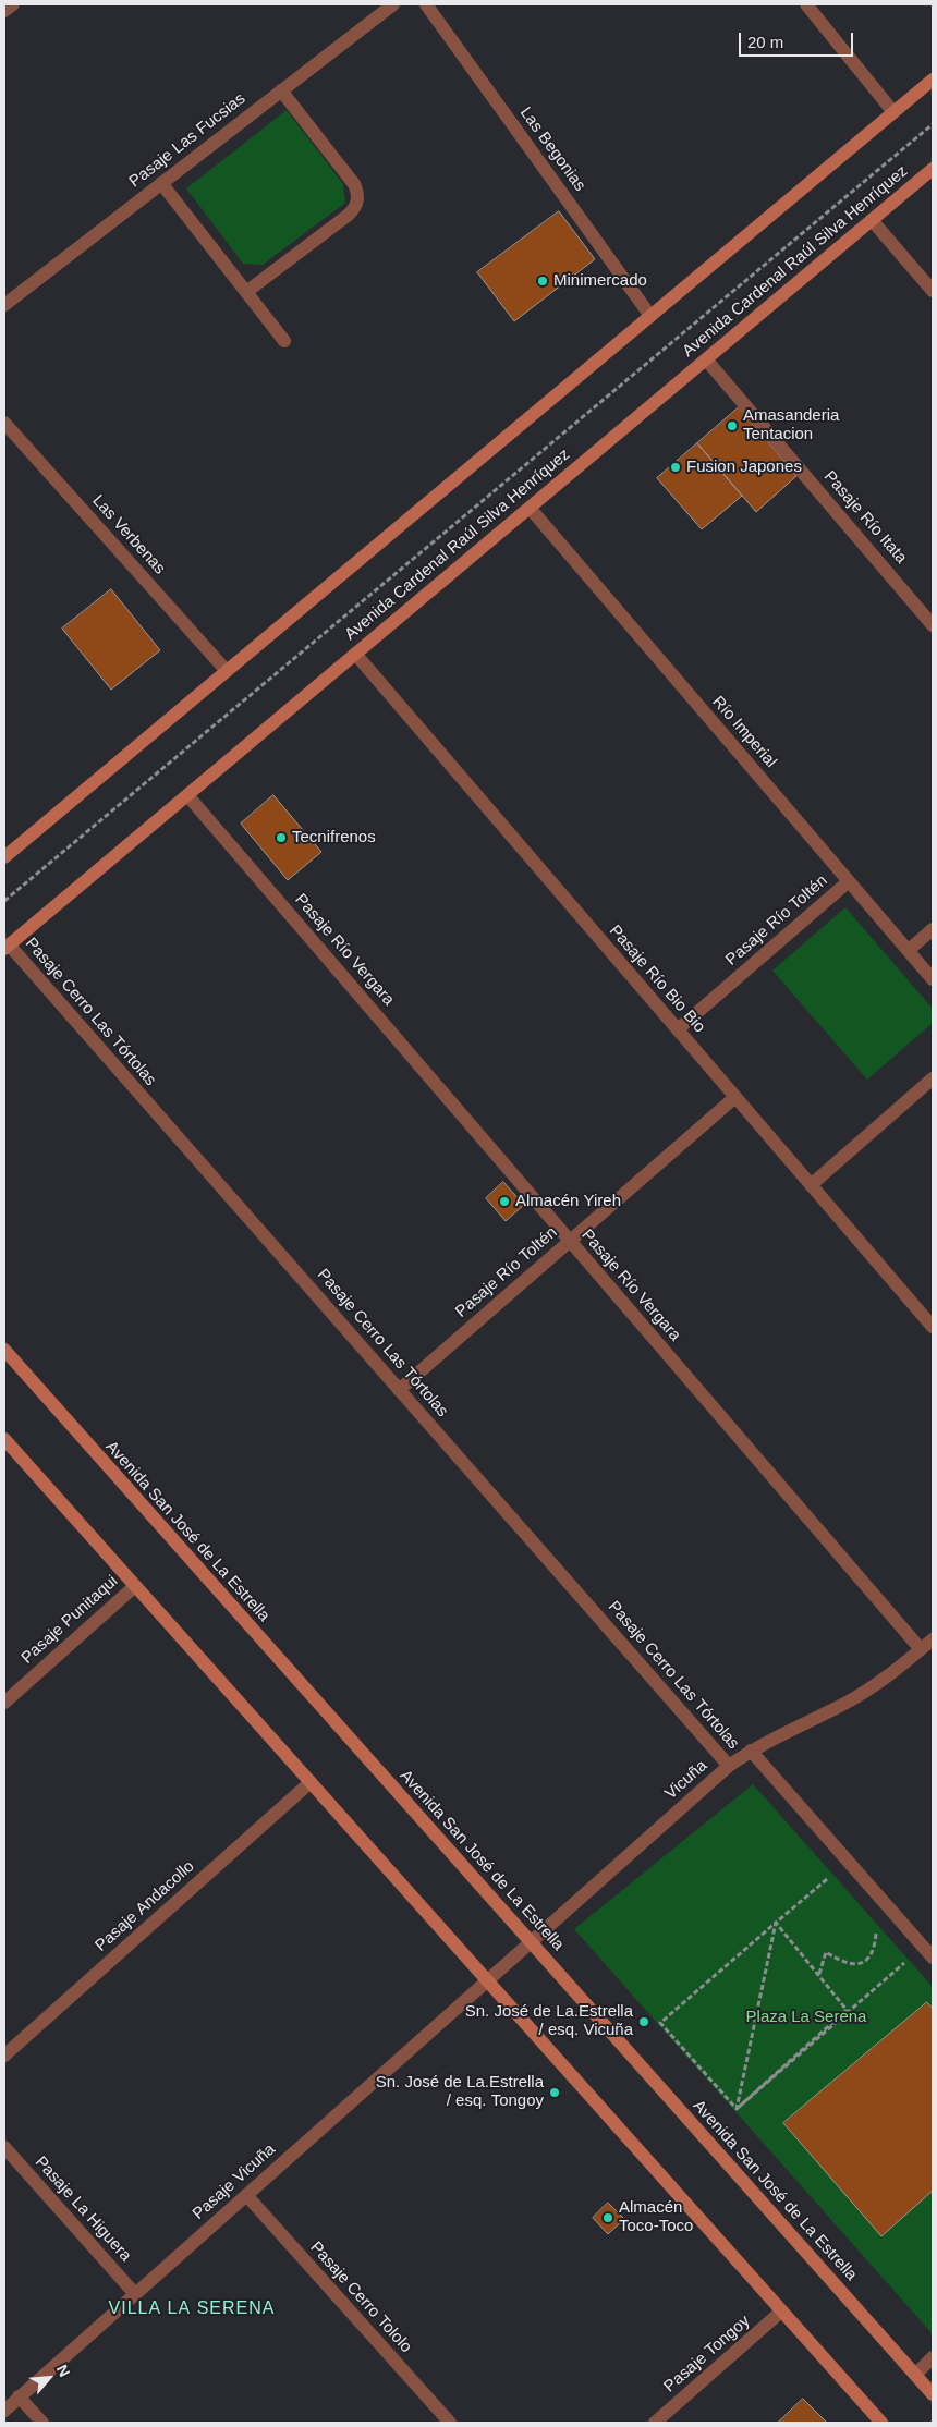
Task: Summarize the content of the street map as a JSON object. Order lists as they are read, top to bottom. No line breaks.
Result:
{"streets":{"main road":["Avenida Cardenal Raúl Silva Henríquez","Avenida San José de La Estrella"],"street":["Pasaje Las Fucsias","Las Begonias","Pasaje Río Itata","Las Verbenas","Río Imperial","Pasaje Río Toltén","Pasaje Río Vergara","Pasaje Río Bio Bio","Pasaje Cerro Las Tórtolas","Pasaje Punitaqui","Vicuña","Pasaje Andacollo","Pasaje Vicuña","Pasaje La Higuera","Pasaje Cerro Tololo","Pasaje Tongoy"]},"crossings":[["Avenida Cardenal Raúl Silva Henríquez","Pasaje Río Itata"],["Avenida Cardenal Raúl Silva Henríquez","Río Imperial"],["Avenida Cardenal Raúl Silva Henríquez","Pasaje Río Vergara"],["Avenida Cardenal Raúl Silva Henríquez","Pasaje Río Bio Bio"],["Avenida Cardenal Raúl Silva Henríquez","Pasaje Cerro Las Tórtolas"],["Río Imperial","Pasaje Río Toltén"],["Pasaje Río Toltén","Pasaje Río Vergara"],["Pasaje Río Toltén","Pasaje Río Bio Bio"],["Pasaje Río Toltén","Pasaje Cerro Las Tórtolas"],["Pasaje Río Vergara","Vicuña"],["Pasaje Cerro Las Tórtolas","Vicuña"],["Avenida San José de La Estrella","Vicuña"],["Vicuña","Pasaje Vicuña"],["Pasaje Vicuña","Pasaje La Higuera"],["Pasaje Vicuña","Pasaje Cerro Tololo"]],"districts":["VILLA LA SERENA"],"parks":["Plaza La Serena"],"places":["Minimercado","Amasanderia Tentacion","Fusion Japones","Tecnifrenos","Almacén Yireh","Sn. José de La.Estrella / esq. Vicuña","Sn. José de La.Estrella / esq. Tongoy","Almacén Toco-Toco"],"scale_bar":"20 m","north":"top right"}
